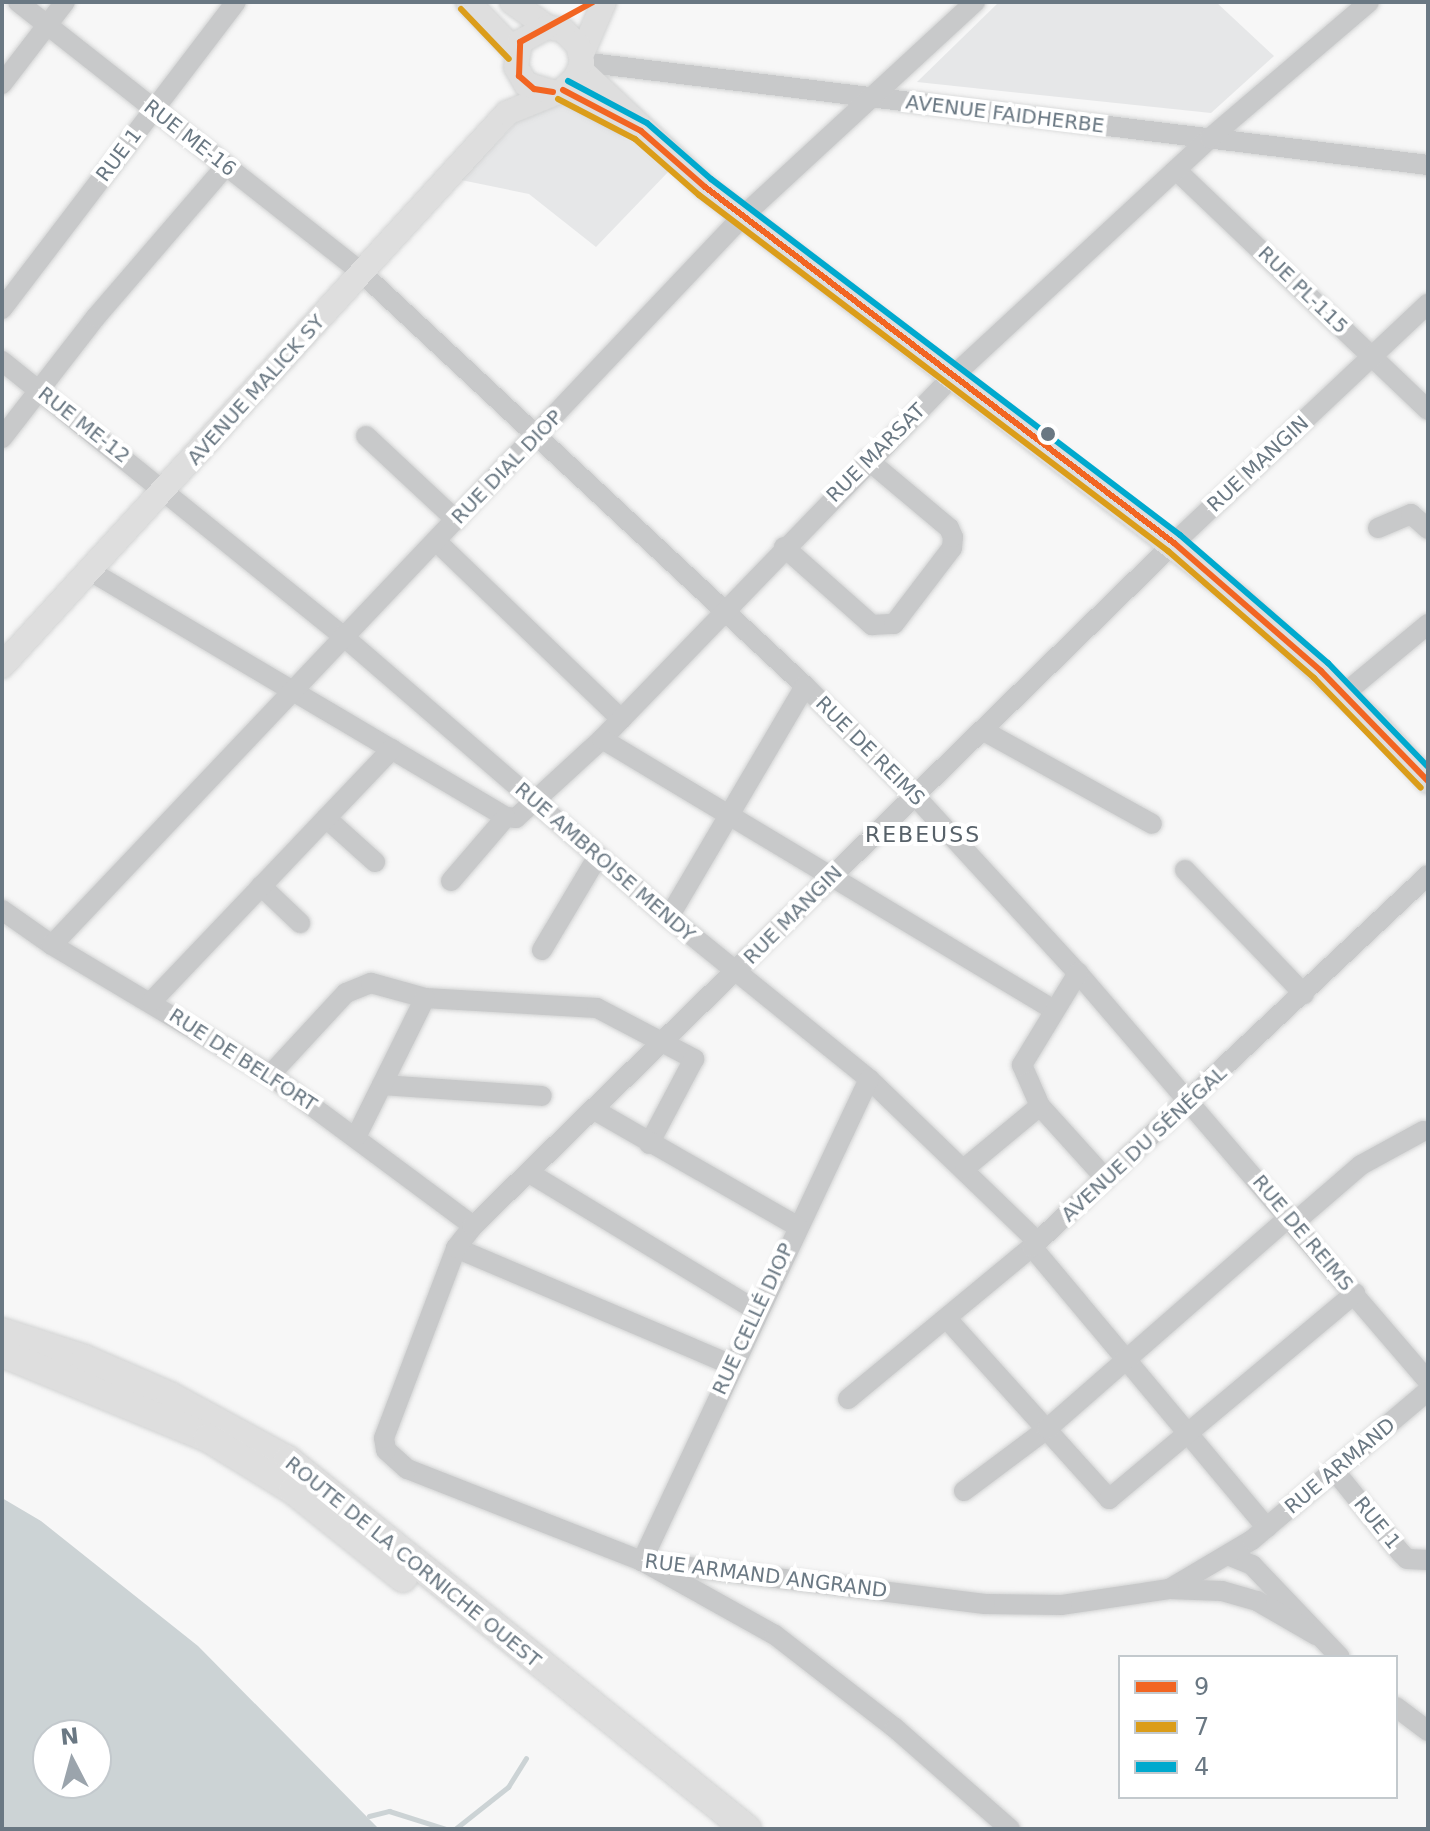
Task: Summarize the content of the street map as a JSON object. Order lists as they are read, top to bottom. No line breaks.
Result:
{"streets":{"highway":["ROUTE DE LA CORNICHE OUEST"],"main road":["AVENUE MALICK SY"],"street":["AVENUE FAIDHERBE","RUE ME-16","RUE 1","RUE PL-115","RUE ME-12","RUE MARSAT","RUE MANGIN","RUE DIAL DIOP","RUE DE REIMS","RUE AMBROISE MENDY","RUE DE BELFORT","AVENUE DU SÉNÉGAL","RUE CELLÉ DIOP","RUE ARMAND","RUE ARMAND ANGRAND"]},"crossings":[["AVENUE FAIDHERBE","AVENUE MALICK SY"],["AVENUE FAIDHERBE","RUE MARSAT"],["AVENUE FAIDHERBE","RUE DIAL DIOP"],["RUE ME-16","RUE 1"],["RUE ME-16","AVENUE MALICK SY"],["RUE ME-16","RUE DE REIMS"],["RUE 1","RUE ARMAND"],["RUE PL-115","RUE MARSAT"],["RUE PL-115","RUE MANGIN"],["AVENUE MALICK SY","RUE ME-12"],["AVENUE MALICK SY","RUE DE REIMS"],["AVENUE MALICK SY","RUE AMBROISE MENDY"],["RUE ME-12","RUE AMBROISE MENDY"],["RUE MARSAT","RUE DE REIMS"],["RUE MARSAT","RUE AMBROISE MENDY"],["RUE MANGIN","RUE DE REIMS"],["RUE MANGIN","RUE AMBROISE MENDY"],["RUE MANGIN","RUE DE BELFORT"],["RUE MANGIN","RUE ARMAND ANGRAND"],["RUE DIAL DIOP","RUE DE REIMS"],["RUE DIAL DIOP","RUE AMBROISE MENDY"],["RUE DIAL DIOP","RUE DE BELFORT"],["RUE DE REIMS","AVENUE DU SÉNÉGAL"],["RUE AMBROISE MENDY","AVENUE DU SÉNÉGAL"],["RUE AMBROISE MENDY","RUE CELLÉ DIOP"],["RUE AMBROISE MENDY","RUE ARMAND"],["RUE CELLÉ DIOP","RUE ARMAND ANGRAND"],["RUE ARMAND","RUE ARMAND ANGRAND"]],"districts":["REBEUSS"],"lines":["transit line 9","transit line 7","transit line 4"],"legend":["9","7","4"],"north":"top"}
